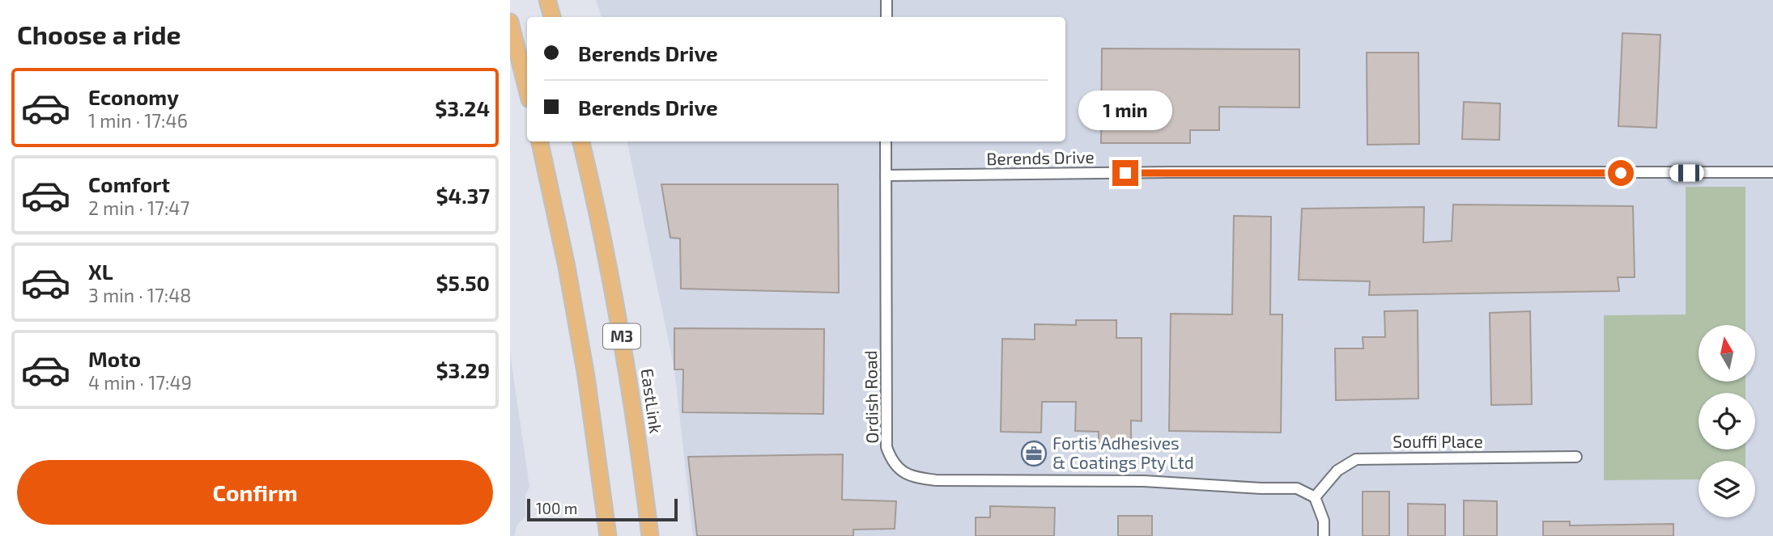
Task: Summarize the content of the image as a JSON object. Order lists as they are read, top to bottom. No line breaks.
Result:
{"streets":{"highway":["M3","EastLink"],"street":["Berends Drive","Ordish Road","Souffi Place"]},"crossings":[["Berends Drive","Ordish Road"],["Ordish Road","Souffi Place"]],"places":{"office":["Fortis Adhesives & Coatings Pty Ltd"]},"scale_bar":"100 m","north":"top","page":{"heading":"Choose a ride","banner":["Berends Drive","Berends Drive"],"list":[{"name":"Economy","note":"1 min · 17:46","value":"$3.24"},{"name":"Comfort","note":"2 min · 17:47","value":"$4.37"},{"name":"XL","note":"3 min · 17:48","value":"$5.50"},{"name":"Moto","note":"4 min · 17:49","value":"$3.29"}],"bubble":"1 min","buttons":"Confirm","scale":"100 m"}}
